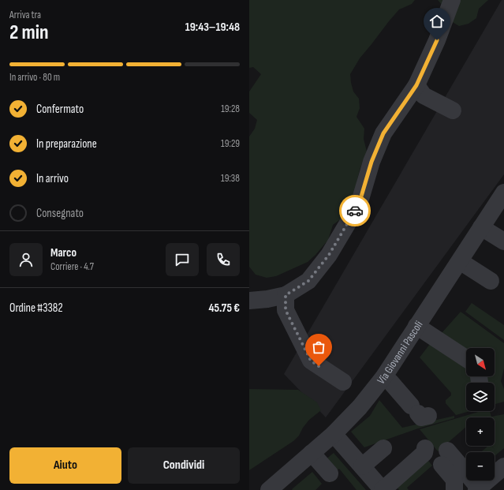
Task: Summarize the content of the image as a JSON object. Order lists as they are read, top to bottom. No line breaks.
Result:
{"streets":{"street":["Via Giovanni Pascoli"]},"north":"bottom right","page":{"heading":["2 min","Arriva tra","19:43–19:48"],"panel":["Marco","Corriere · 4.7","Ordine #3382","45.75 €"],"bar":"In arrivo · 80 m","list":[["Confermato","19:28"],["In preparazione","19:29"],["In arrivo","19:38"],"Consegnato"],"map_buttons":["+","−"],"buttons":["Aiuto","Condividi"]}}
